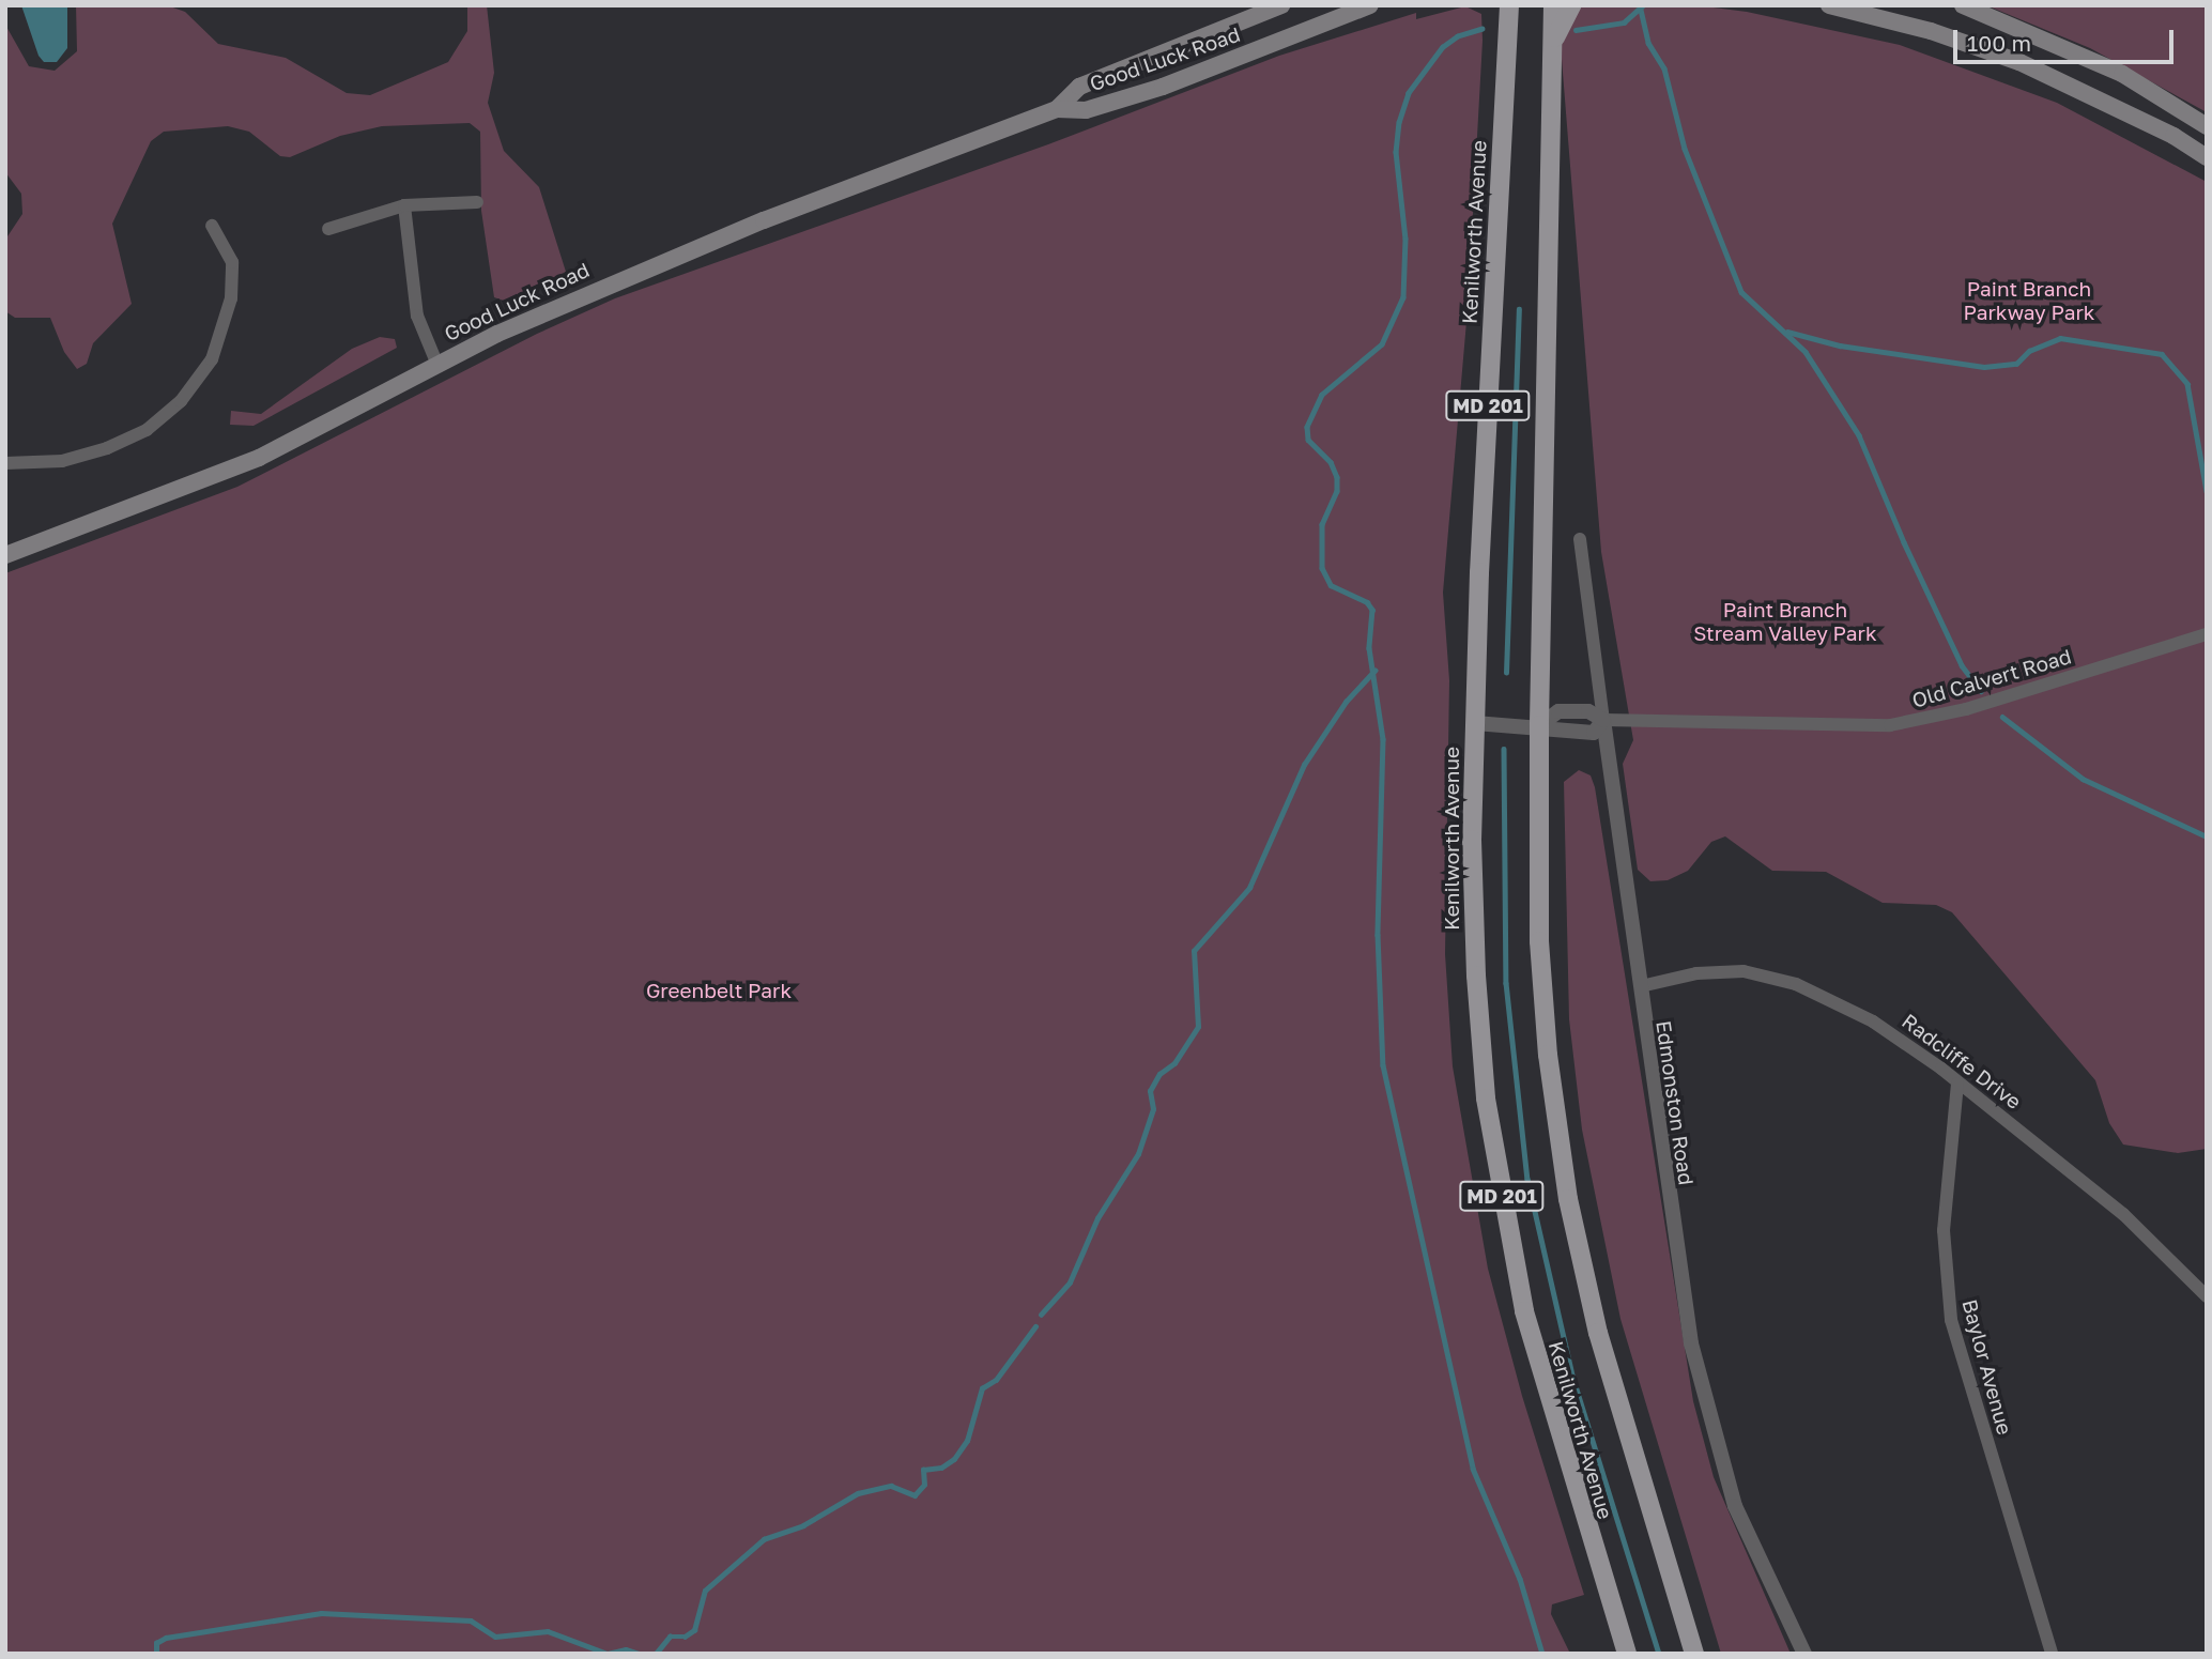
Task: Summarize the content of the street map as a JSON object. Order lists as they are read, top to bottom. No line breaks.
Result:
{"streets":{"main road":["Good Luck Road","Kenilworth Avenue","MD 201"],"street":["Old Calvert Road","Radcliffe Drive","Edmonston Road","Baylor Avenue"]},"crossings":[["Kenilworth Avenue","Old Calvert Road"],["Old Calvert Road","Edmonston Road"],["Radcliffe Drive","Edmonston Road"],["Radcliffe Drive","Baylor Avenue"]],"parks":["Paint Branch Parkway Park","Paint Branch Stream Valley Park","Greenbelt Park"],"scale_bar":"100 m"}
